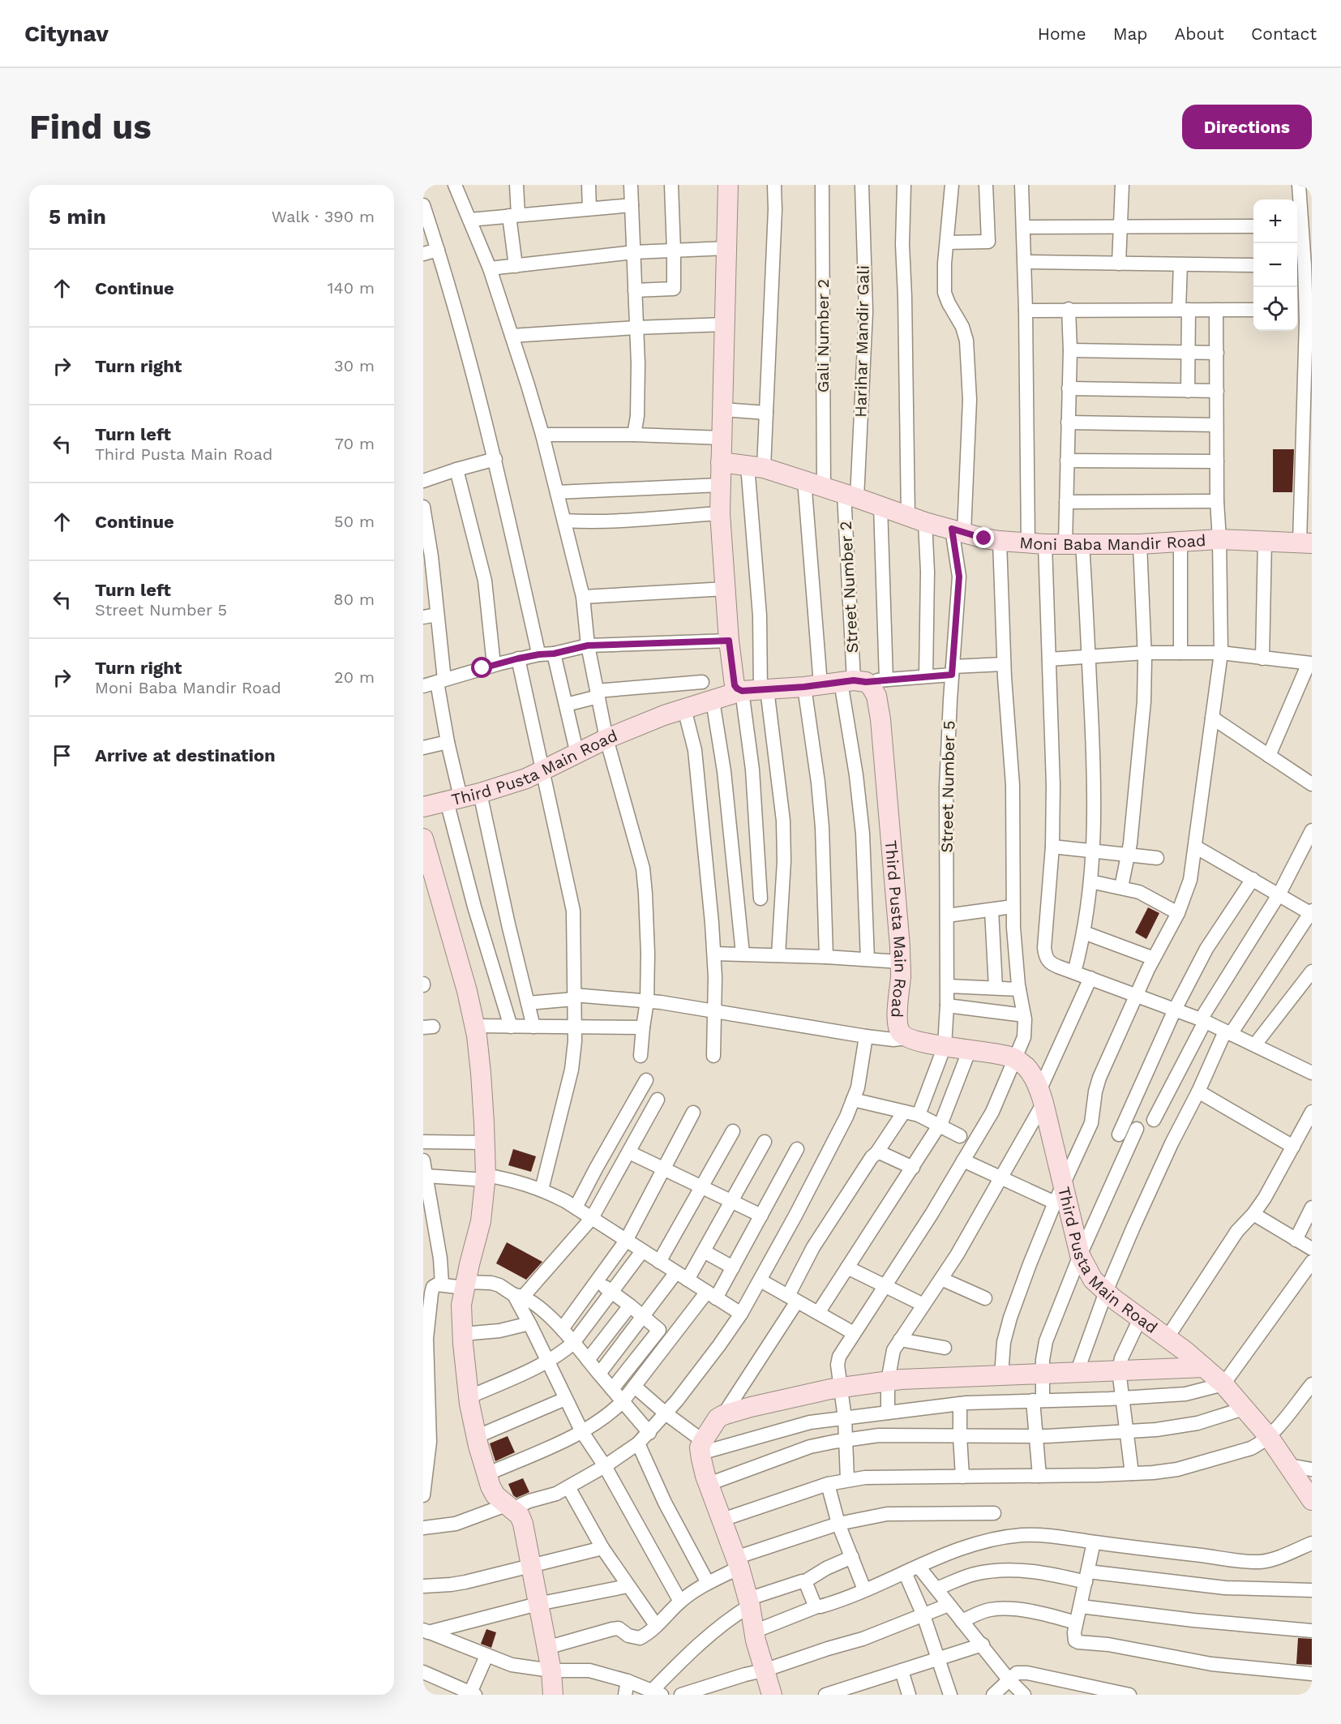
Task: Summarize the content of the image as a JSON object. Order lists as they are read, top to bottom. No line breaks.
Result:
{"streets":{"street":["Gali Number 2","Harihar Mandir Gali","Moni Baba Mandir Road","Street Number 2","Third Pusta Main Road","Street Number 5"]},"crossings":[["Gali Number 2","Moni Baba Mandir Road"],["Harihar Mandir Gali","Moni Baba Mandir Road"],["Harihar Mandir Gali","Street Number 2"],["Moni Baba Mandir Road","Street Number 2"],["Moni Baba Mandir Road","Street Number 5"],["Street Number 2","Third Pusta Main Road"],["Third Pusta Main Road","Street Number 5"]],"page":{"header":"Citynav","nav":["Home","Map","About","Contact"],"buttons":"Directions","title":"Find us","heading":["5 min","Walk · 390 m"],"map_buttons":["+","−"],"list":[["Continue","140 m"],["Turn right","30 m"],["Turn left","Third Pusta Main Road","70 m"],["Continue","50 m"],["Turn left","Street Number 5","80 m"],["Turn right","Moni Baba Mandir Road","20 m"],"Arrive at destination"]}}
